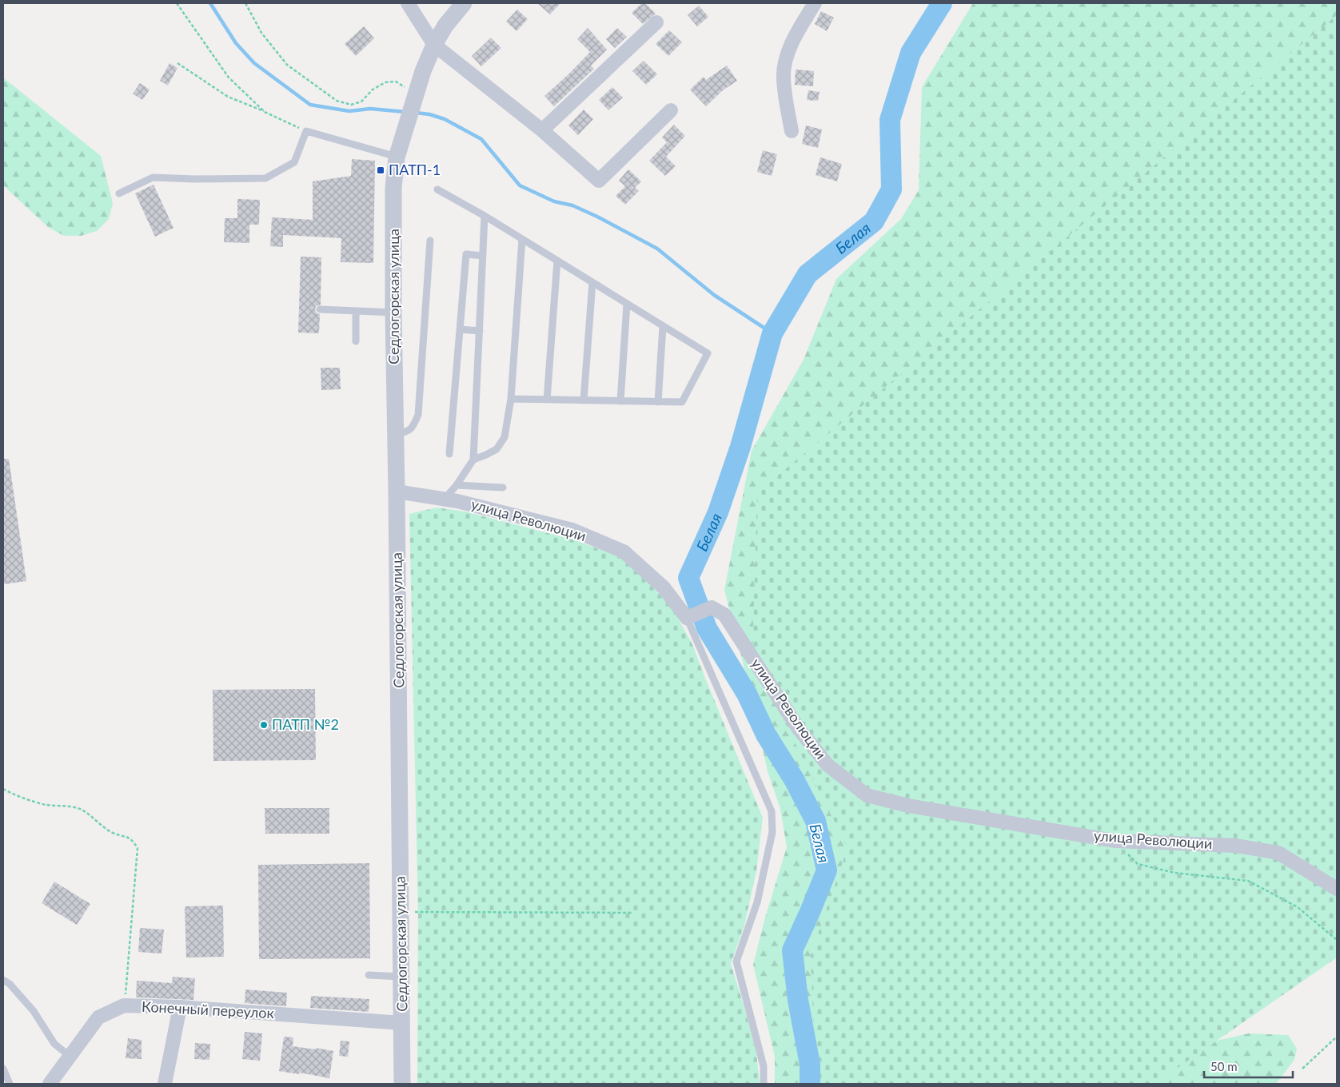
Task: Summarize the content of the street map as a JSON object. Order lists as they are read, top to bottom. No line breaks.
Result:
{"streets":{"street":["Седлогорская улица","улица Революции","Конечный переулок"]},"crossings":[["Седлогорская улица","улица Революции"],["Седлогорская улица","Конечный переулок"]],"water":["Белая"],"places":{"transit":["ПАТП-1"],"other":["ПАТП №2"]},"scale_bar":"50 m"}
